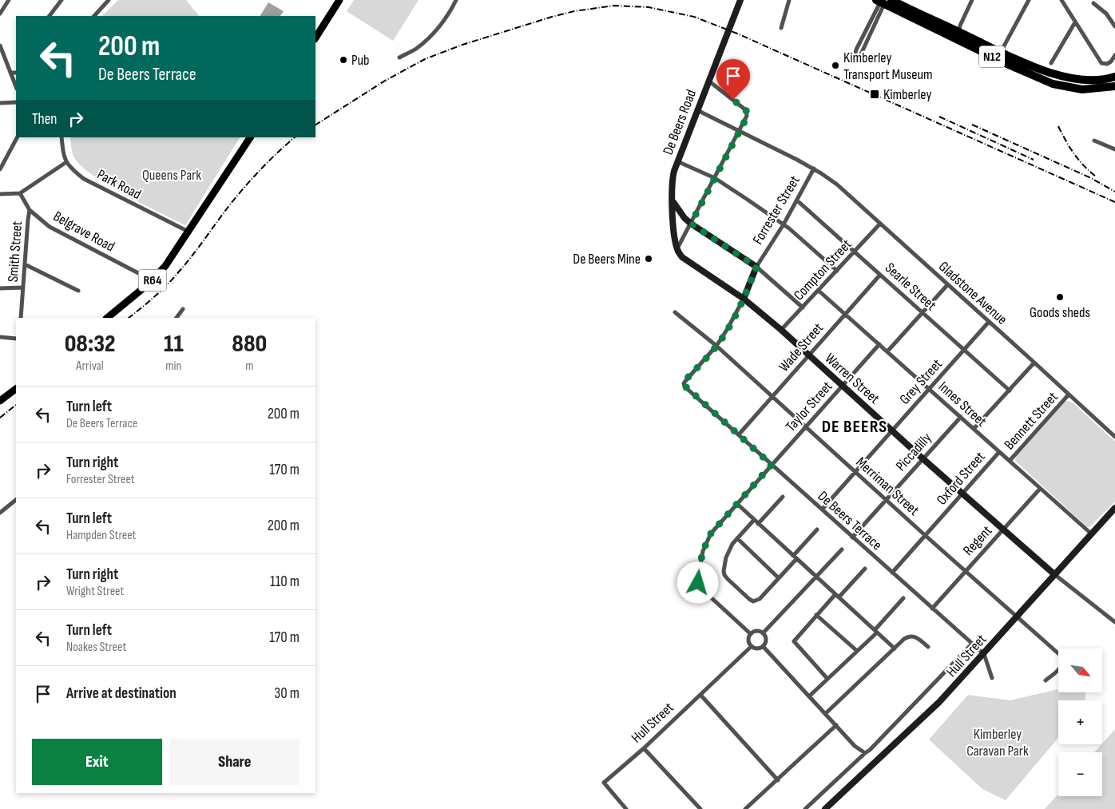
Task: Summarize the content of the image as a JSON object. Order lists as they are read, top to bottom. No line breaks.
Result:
{"streets":{"highway":["N12"],"main road":["R64"],"street":["De Beers Road","Park Road","Forrester Street","Belgrave Road","Smith Street","Compton Street","Searle Street","Gladstone Avenue","Wade Street","Warren Street","Grey Street","Innes Street","Taylor Street","Bennett Street","Piccadilly","Oxford Street","Merriman Street","De Beers Terrace","Regent","Hull Street"]},"crossings":[["De Beers Road","Gladstone Avenue"],["De Beers Road","Warren Street"],["Park Road","R64"],["Forrester Street","Searle Street"],["Forrester Street","Gladstone Avenue"],["Forrester Street","Warren Street"],["Forrester Street","Merriman Street"],["Forrester Street","De Beers Terrace"],["Belgrave Road","Smith Street"],["Compton Street","Searle Street"],["Compton Street","Gladstone Avenue"],["Compton Street","Warren Street"],["Compton Street","Innes Street"],["Searle Street","Wade Street"],["Searle Street","Grey Street"],["Gladstone Avenue","Grey Street"],["Gladstone Avenue","Bennett Street"],["Wade Street","Warren Street"],["Wade Street","Innes Street"],["Wade Street","Merriman Street"],["Wade Street","De Beers Terrace"],["Warren Street","Grey Street"],["Warren Street","Taylor Street"],["Warren Street","Piccadilly"],["Warren Street","Oxford Street"],["Warren Street","Regent"],["Warren Street","Hull Street"],["Grey Street","Innes Street"],["Grey Street","Merriman Street"],["Grey Street","De Beers Terrace"],["Innes Street","Taylor Street"],["Innes Street","Bennett Street"],["Innes Street","Piccadilly"],["Innes Street","Oxford Street"],["Innes Street","Regent"],["Innes Street","Hull Street"],["Taylor Street","Merriman Street"],["Taylor Street","De Beers Terrace"],["Taylor Street","Hull Street"],["Piccadilly","Merriman Street"],["Piccadilly","De Beers Terrace"],["Oxford Street","Merriman Street"],["Oxford Street","De Beers Terrace"],["Merriman Street","Regent"],["Merriman Street","Hull Street"],["De Beers Terrace","Regent"],["De Beers Terrace","Hull Street"]],"districts":["DE BEERS"],"parks":["Queens Park","Kimberley Caravan Park"],"places":{"other":["Pub","Kimberley Transport Museum","De Beers Mine","Goods sheds"],"transit":["Kimberley"]},"north":"bottom right","page":{"turn":["200 m","De Beers Terrace"],"then":"Then","eta":["08:32","Arrival","11","min","880","m"],"list":[{"name":"Turn left","note":"De Beers Terrace","value":"200 m"},{"name":"Turn right","note":"Forrester Street","value":"170 m"},{"name":"Turn left","note":"Hampden Street","value":"200 m"},{"name":"Turn right","note":"Wright Street","value":"110 m"},{"name":"Turn left","note":"Noakes Street","value":"170 m"},{"name":"Arrive at destination","value":"30 m"}],"map_buttons":["+","−"],"buttons":["Exit","Share"]}}
